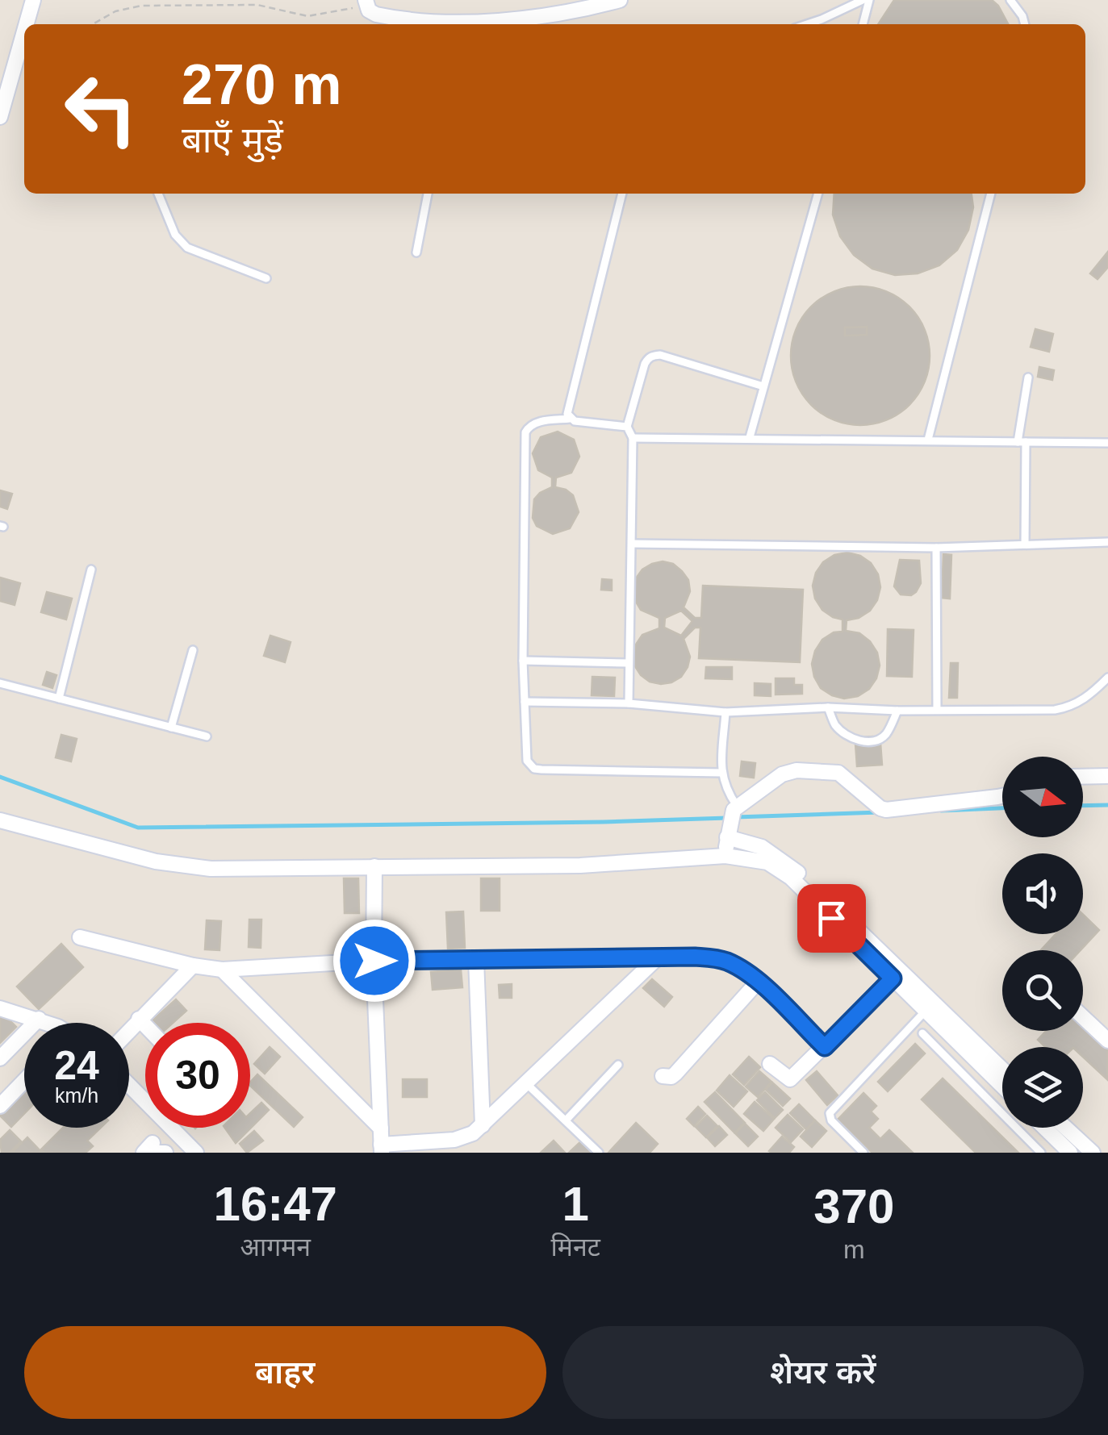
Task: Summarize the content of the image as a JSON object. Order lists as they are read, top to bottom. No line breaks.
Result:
{"north":"right","page":{"turn":["270 m","बाएँ मुड़ें"],"speed":"24 km/h","limit":"30","eta":["16:47","आगमन","1","मिनट","370","m"],"buttons":["बाहर","शेयर करें"]}}
